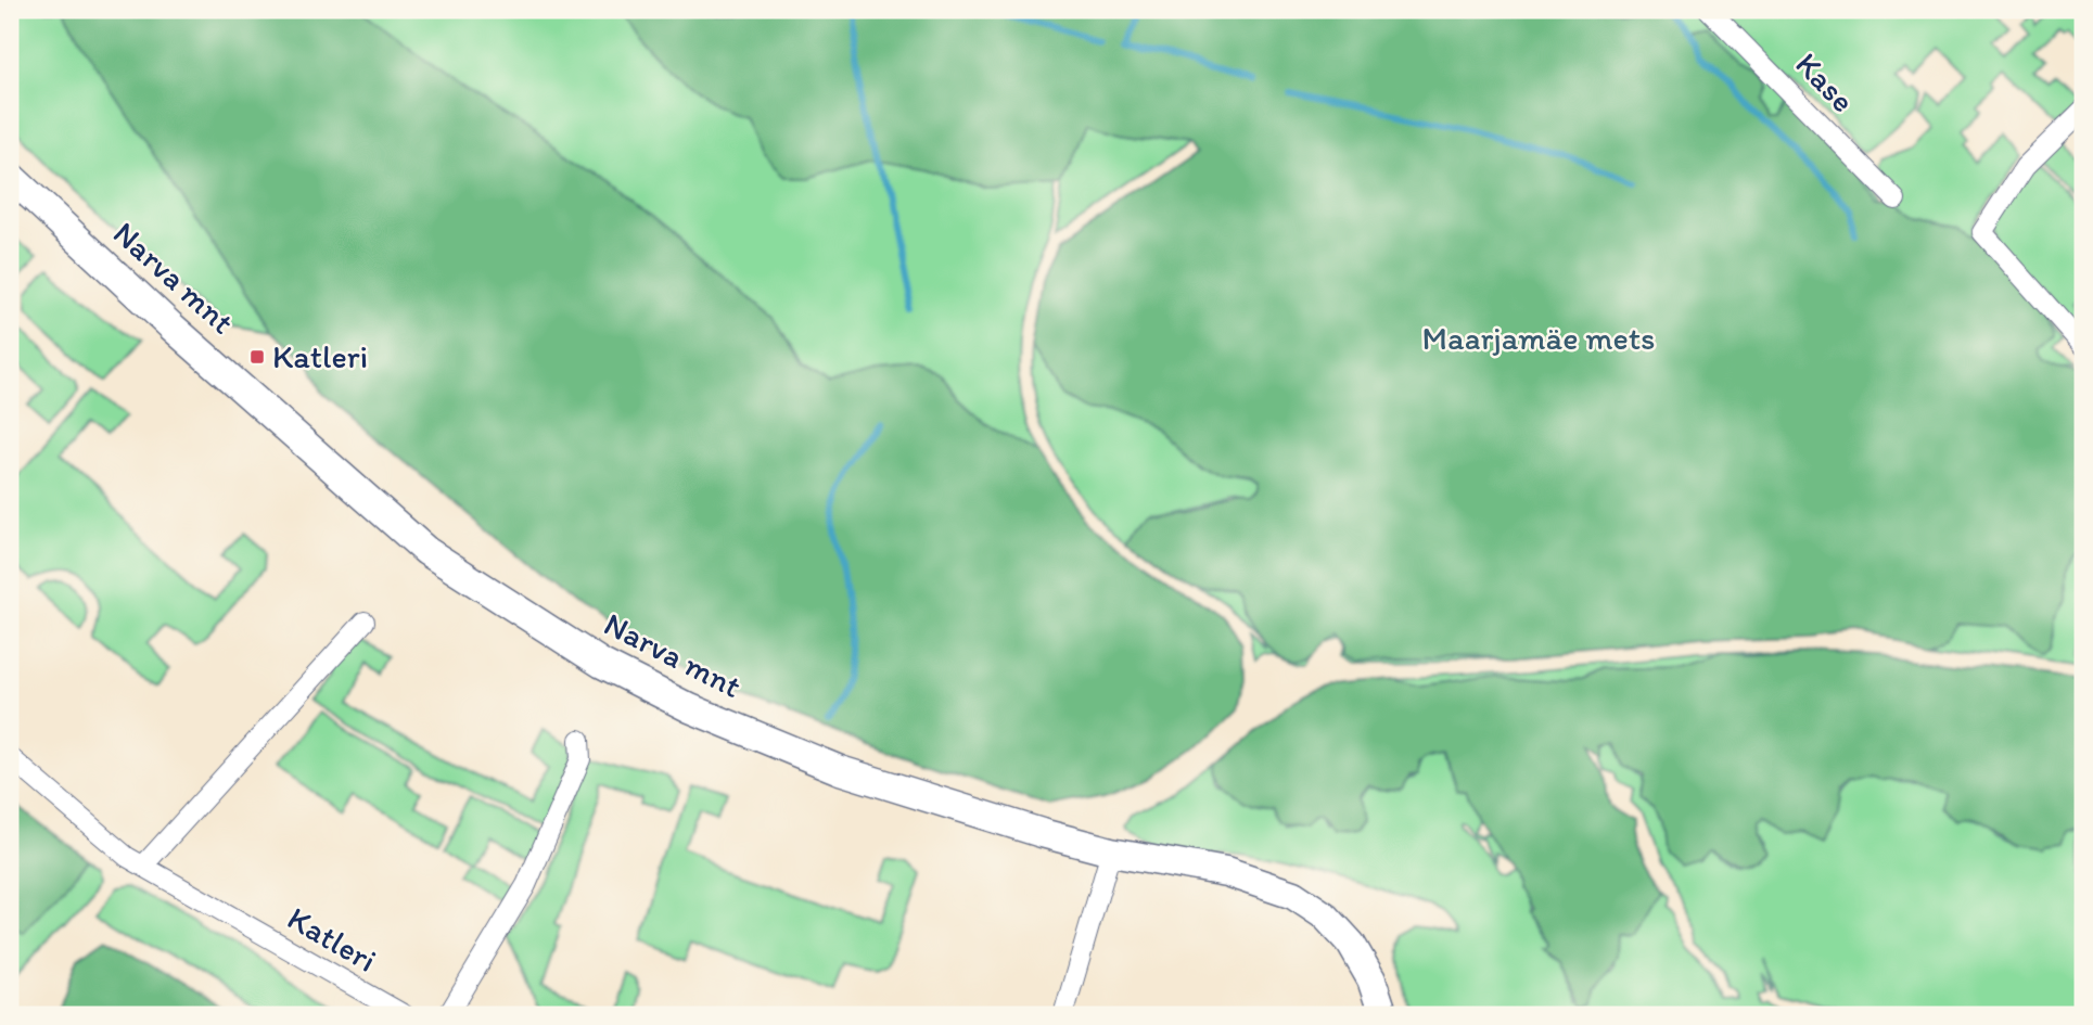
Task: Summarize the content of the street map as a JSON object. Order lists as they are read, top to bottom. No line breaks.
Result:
{"streets":{"main road":["Narva mnt"],"street":["Kase","Katleri"]},"parks":["Maarjamäe mets"],"places":{"transit":["Katleri"]}}
